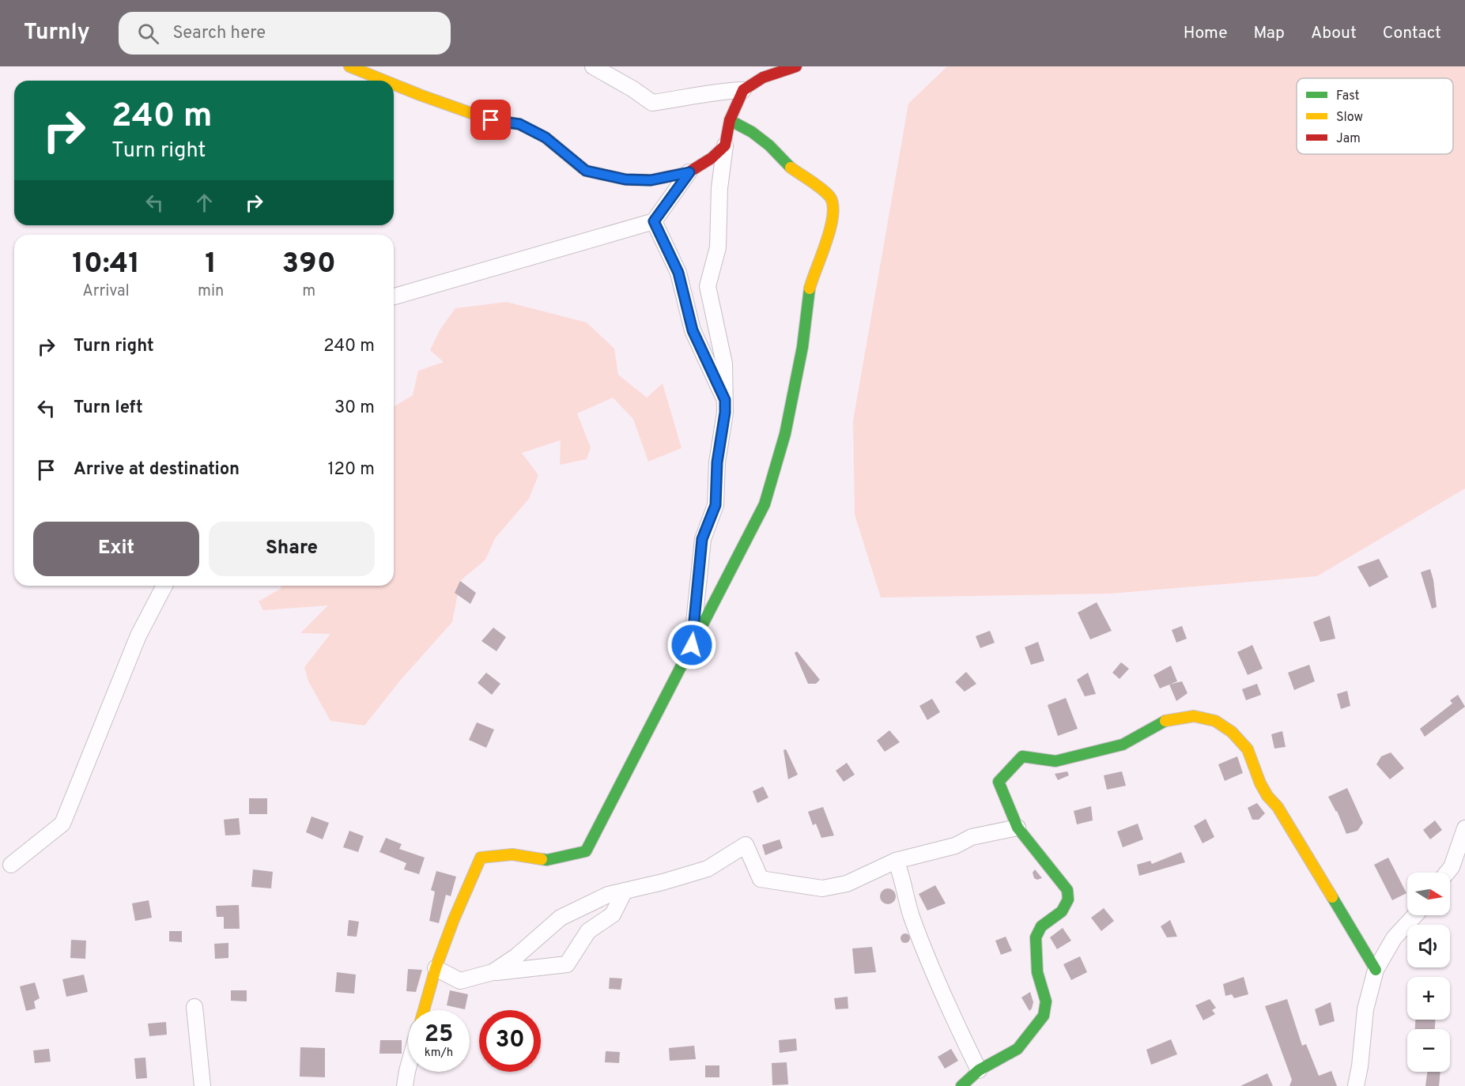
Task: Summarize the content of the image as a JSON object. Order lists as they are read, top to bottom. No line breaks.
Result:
{"legend":["Fast","Slow","Jam"],"north":"right","page":{"header":"Turnly","search":"Search here","nav":["Home","Map","About","Contact"],"turn":["240 m","Turn right"],"eta":["10:41","Arrival","1","min","390","m"],"list":[{"name":"Turn right","value":"240 m"},{"name":"Turn left","value":"30 m"},{"name":"Arrive at destination","value":"120 m"}],"buttons":["Exit","Share"],"map_buttons":["+","−"],"speed":"25 km/h","limit":"30"}}
